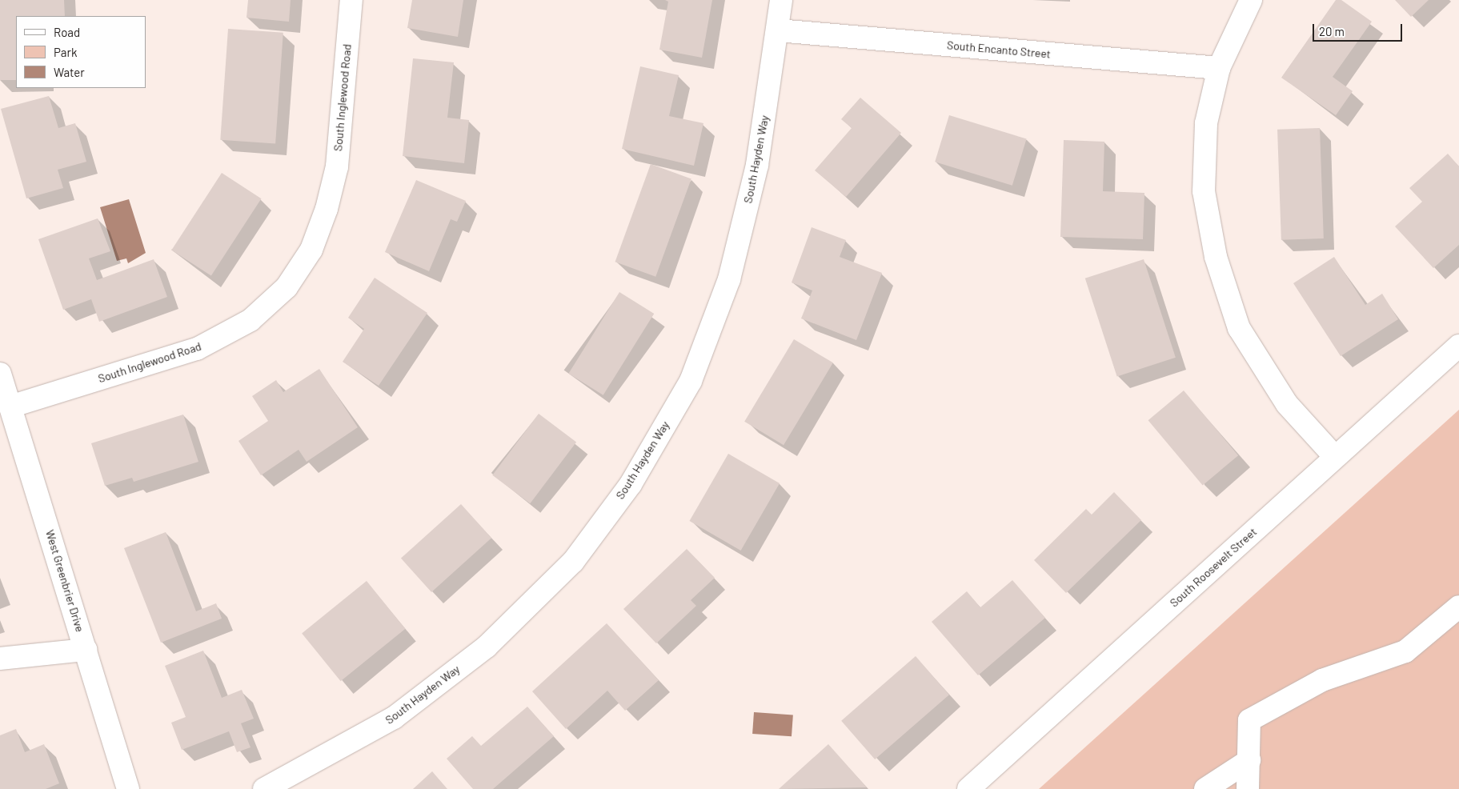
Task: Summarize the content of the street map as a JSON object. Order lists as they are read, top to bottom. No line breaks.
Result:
{"streets":{"street":["South Encanto Street","South Inglewood Road","South Hayden Way","South Roosevelt Street","West Greenbrier Drive"]},"crossings":[["South Encanto Street","South Hayden Way"],["South Inglewood Road","West Greenbrier Drive"]],"legend":["Road","Park","Water"],"scale_bar":"20 m"}
